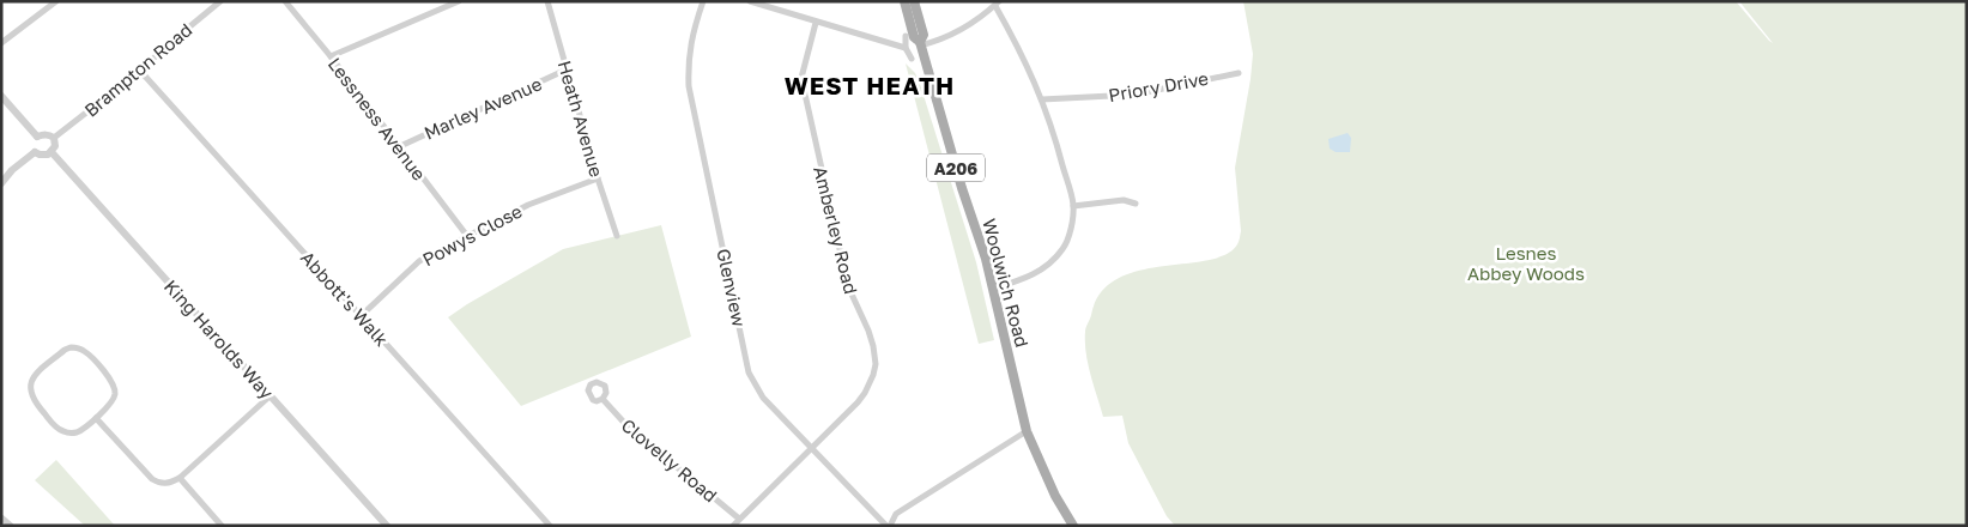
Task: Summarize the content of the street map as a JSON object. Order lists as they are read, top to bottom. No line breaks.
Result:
{"streets":{"main road":["A206","Woolwich Road"],"street":["Brampton Road","Priory Drive","Marley Avenue","Lessness Avenue","Heath Avenue","Amberley Road","Powys Close","Glenview","Abbott's Walk","King Harolds Way","Clovelly Road"]},"crossings":[["Brampton Road","Abbott's Walk"],["Brampton Road","King Harolds Way"],["Marley Avenue","Lessness Avenue"],["Marley Avenue","Heath Avenue"],["Lessness Avenue","Powys Close"],["Heath Avenue","Powys Close"],["Amberley Road","Glenview"],["Amberley Road","Clovelly Road"],["Powys Close","Abbott's Walk"]],"districts":["WEST HEATH"],"parks":["Lesnes Abbey Woods"]}
